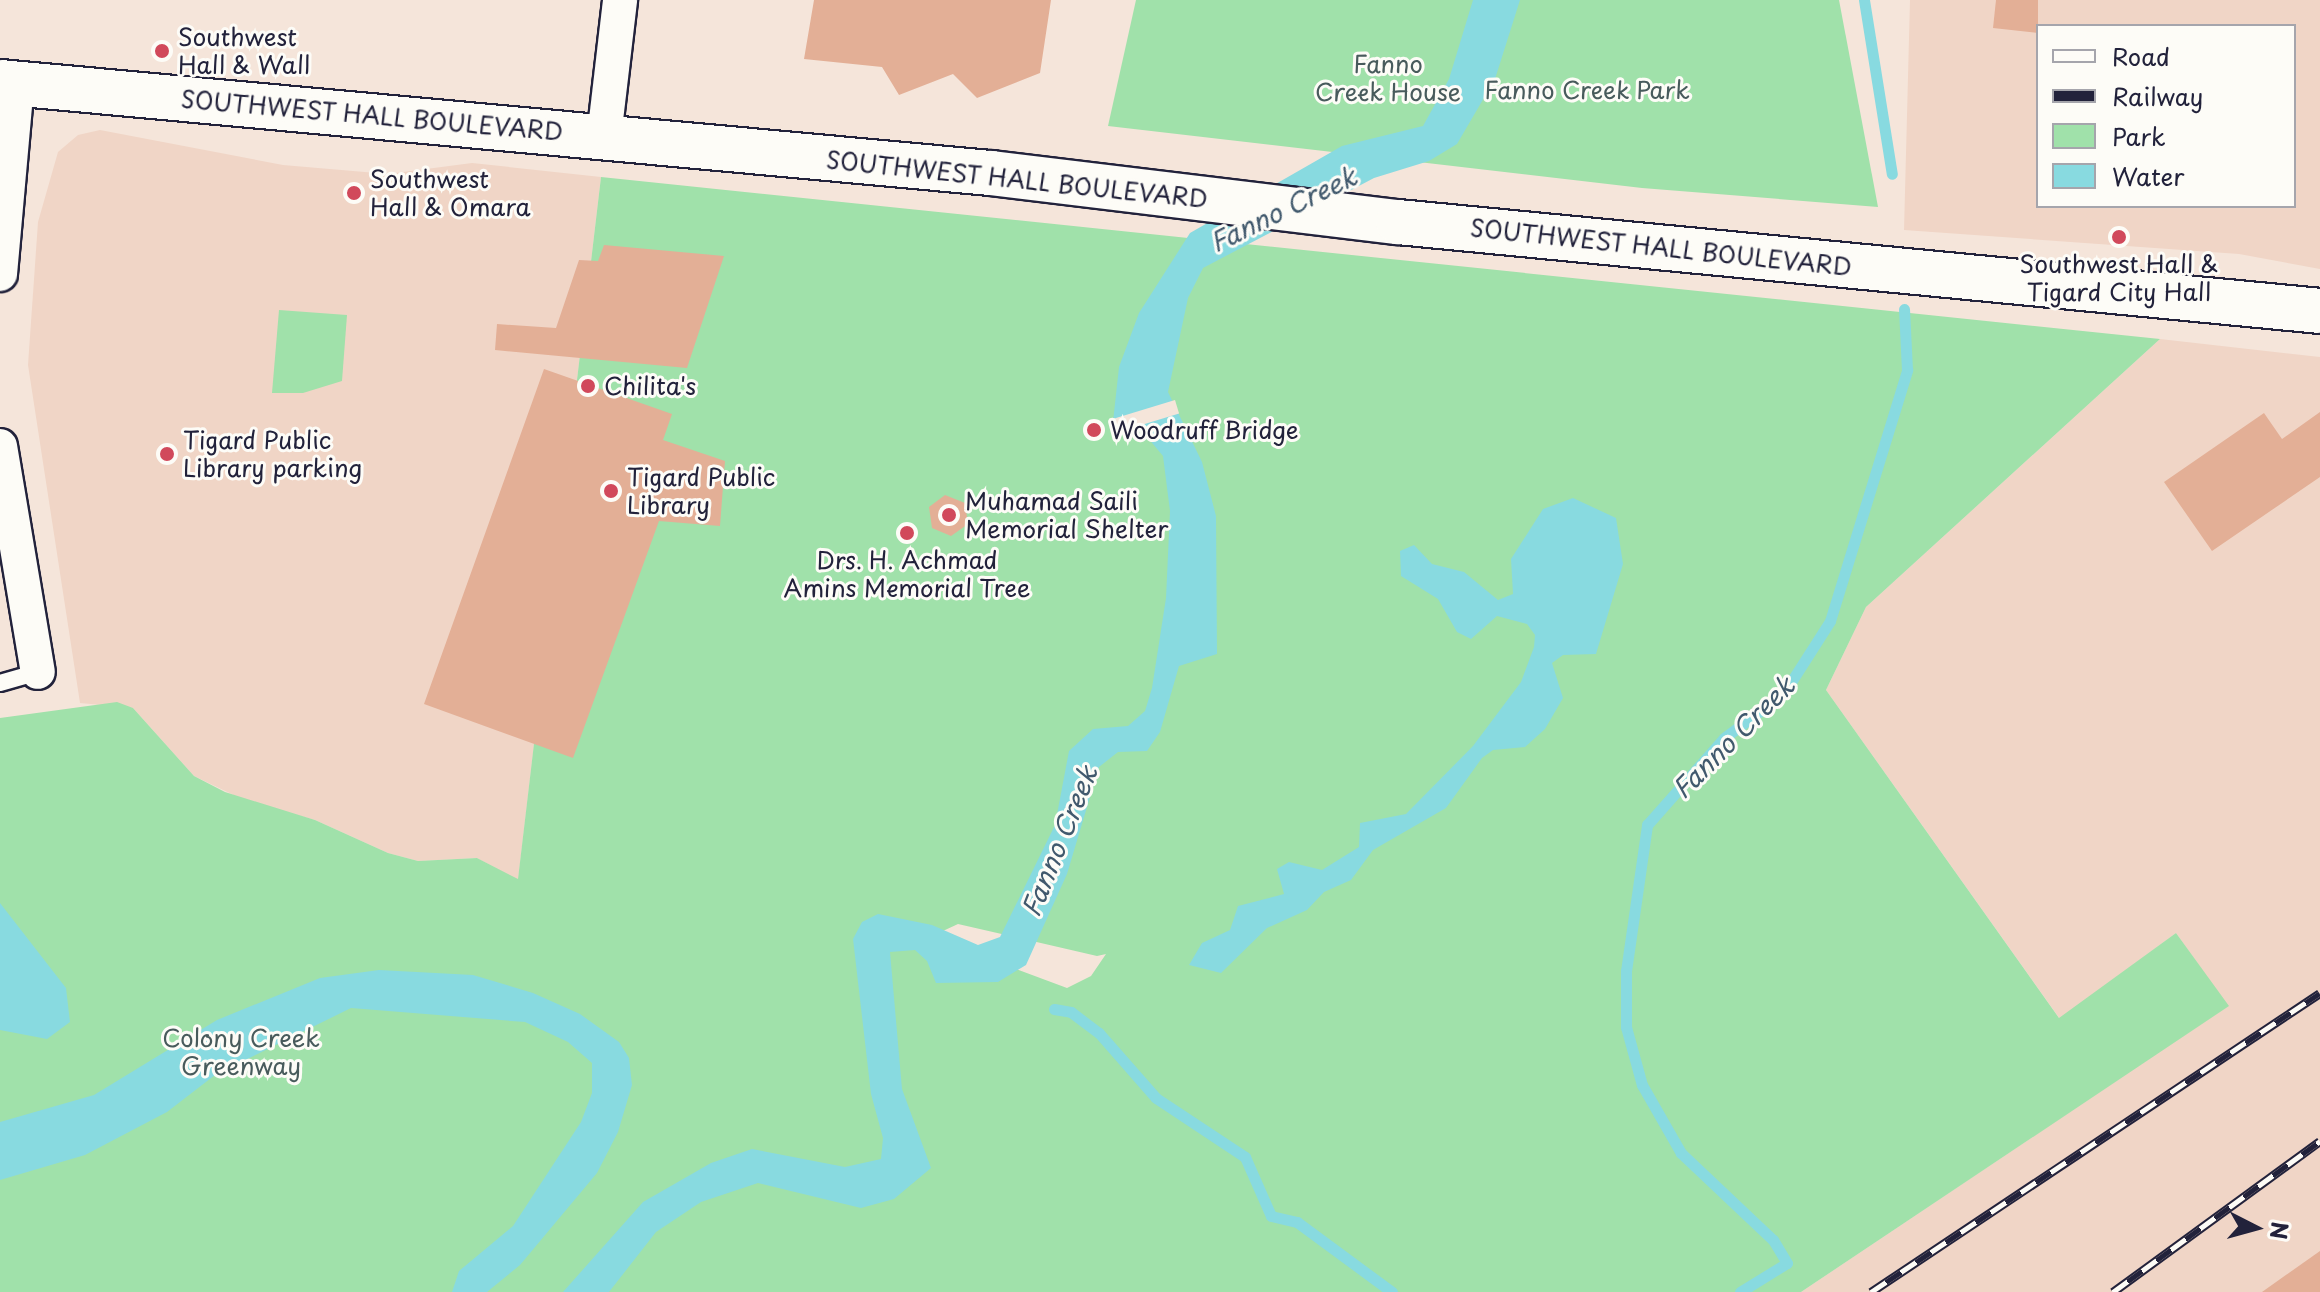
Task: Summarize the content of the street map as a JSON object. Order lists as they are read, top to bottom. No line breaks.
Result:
{"streets":{"main road":["SOUTHWEST HALL BOULEVARD"]},"water":["Fanno Creek"],"parks":["Fanno Creek House","Fanno Creek Park","Colony Creek Greenway"],"places":["Southwest Hall & Wall","Southwest Hall & Omara","Southwest Hall & Tigard City Hall","Chilita's","Woodruff Bridge","Tigard Public Library parking","Tigard Public Library","Muhamad Saili Memorial Shelter","Drs. H. Achmad Amins Memorial Tree"],"legend":["Road","Railway","Park","Water"],"north":"right"}
